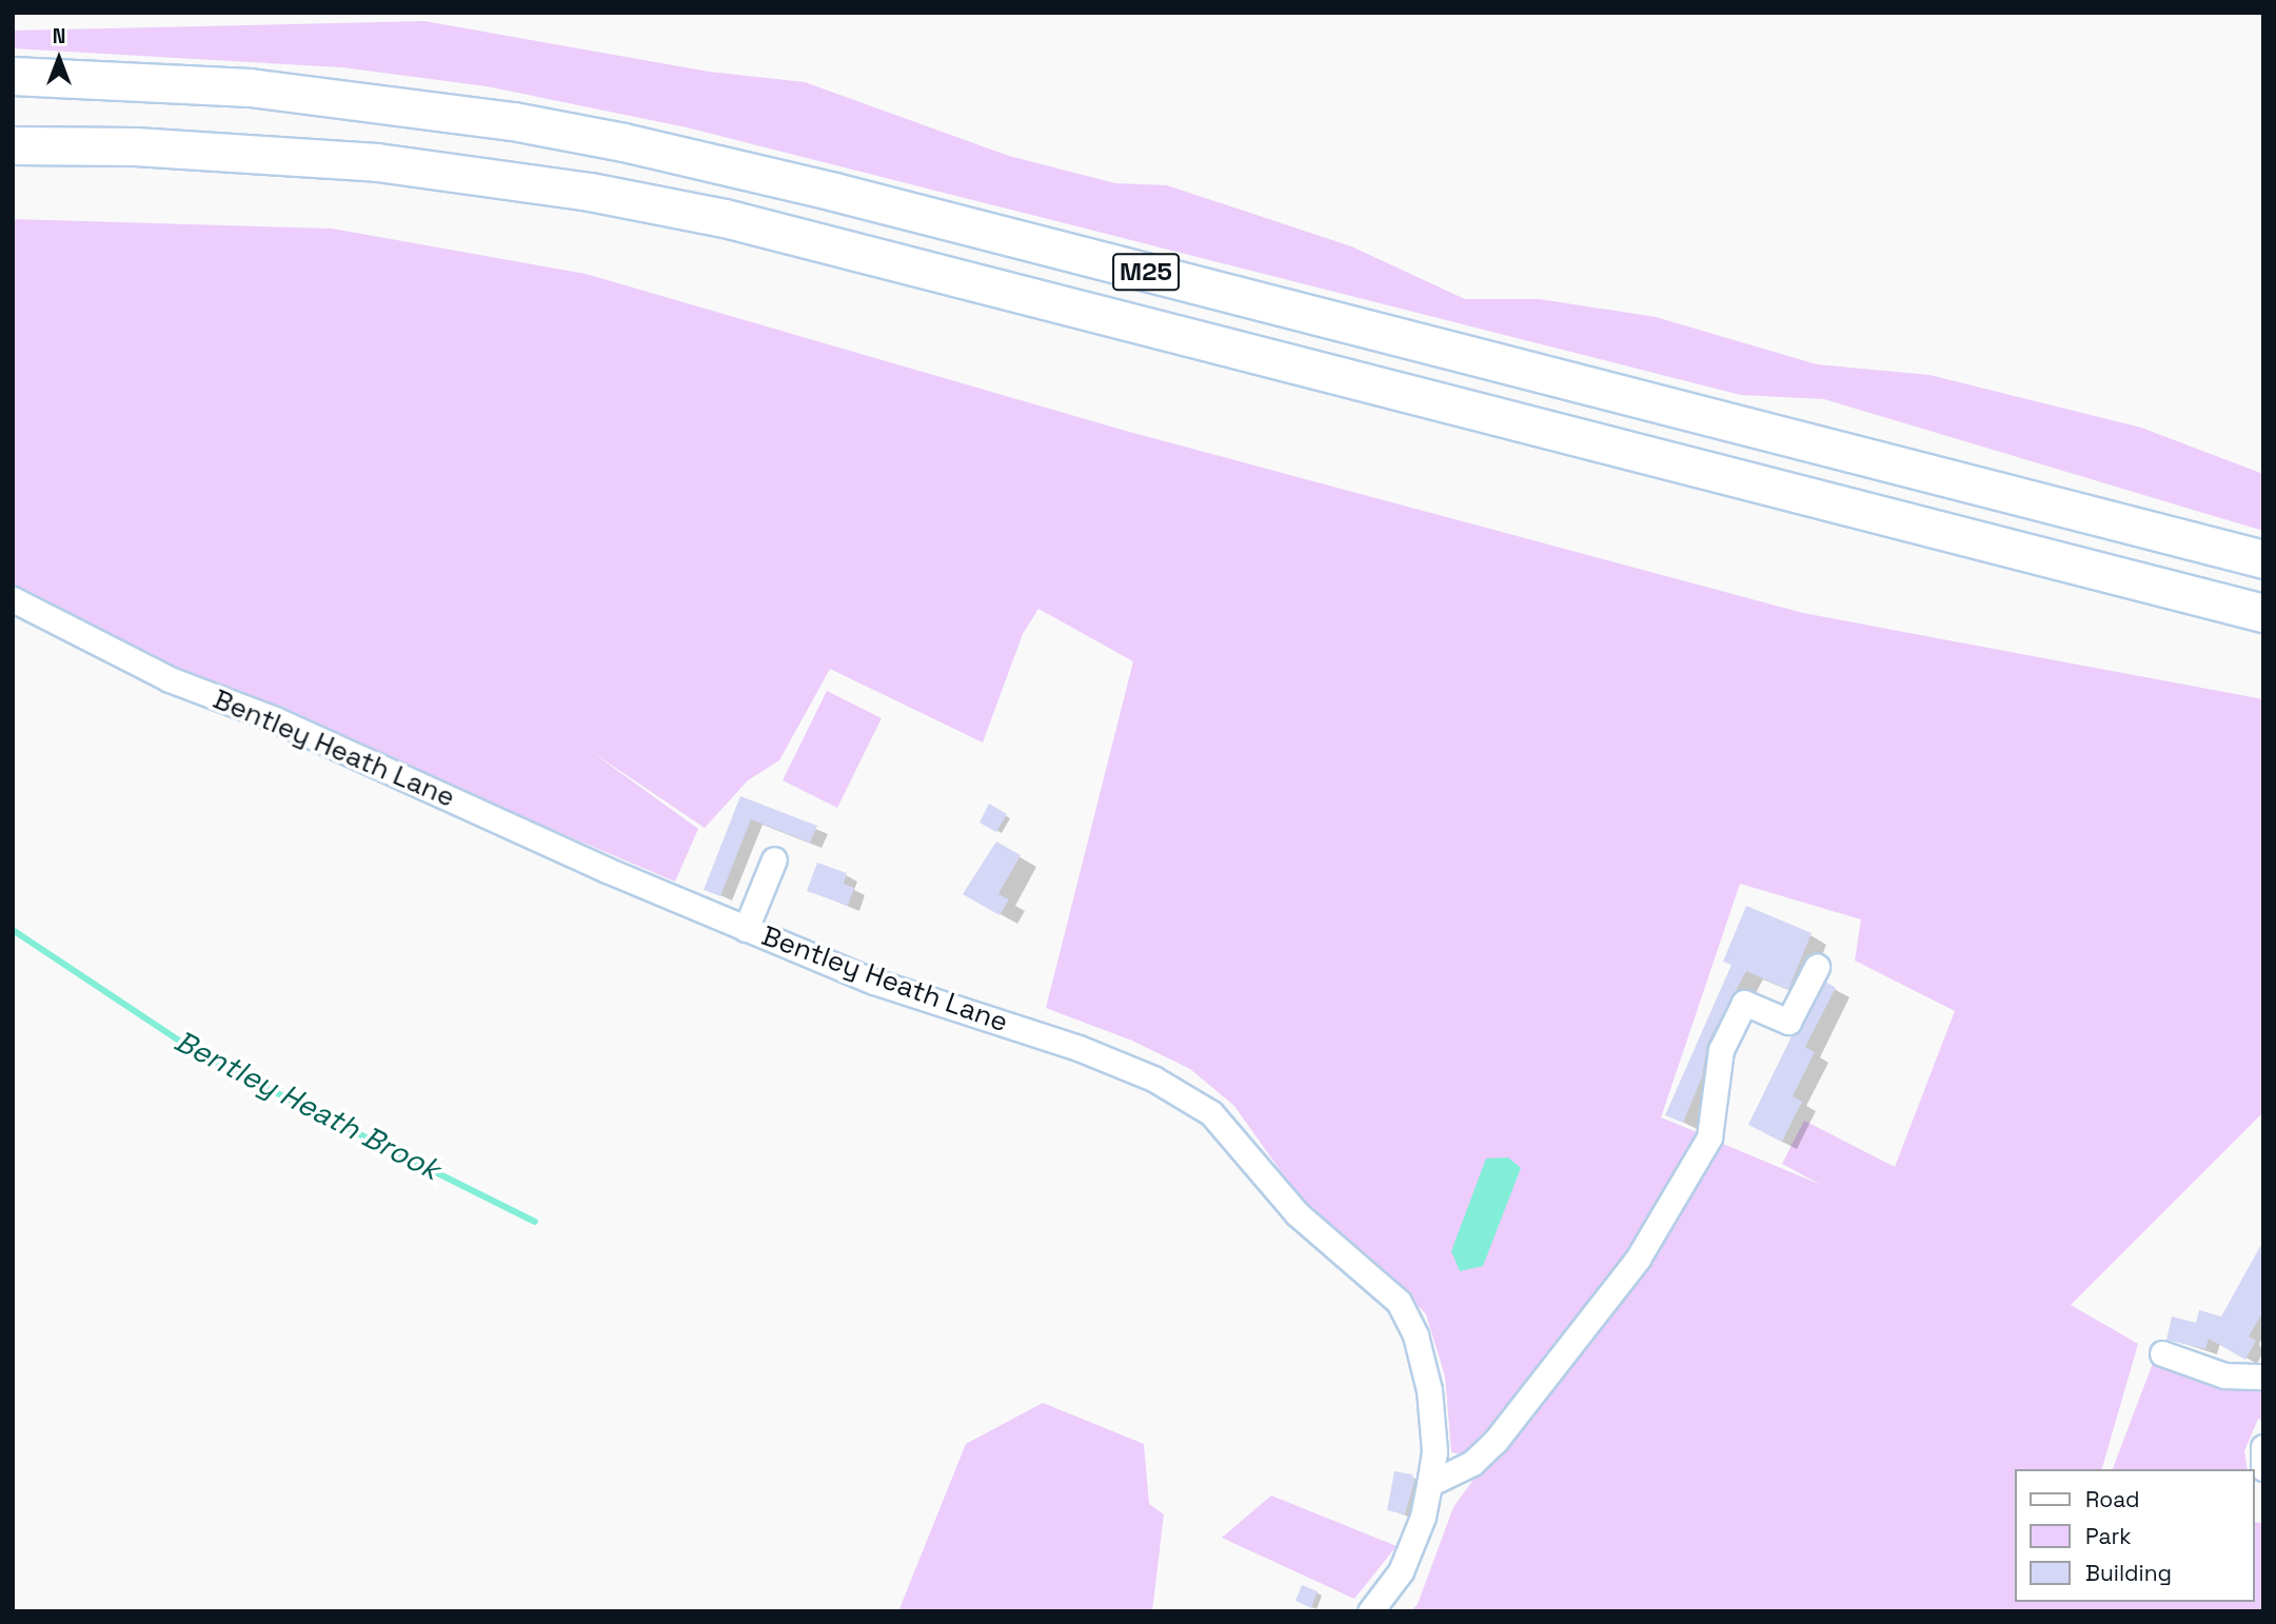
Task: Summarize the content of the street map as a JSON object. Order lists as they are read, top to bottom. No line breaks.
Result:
{"streets":{"highway":["M25"],"street":["Bentley Heath Lane"]},"water":["Bentley Heath Brook"],"legend":["Road","Park","Building"],"north":"top"}
